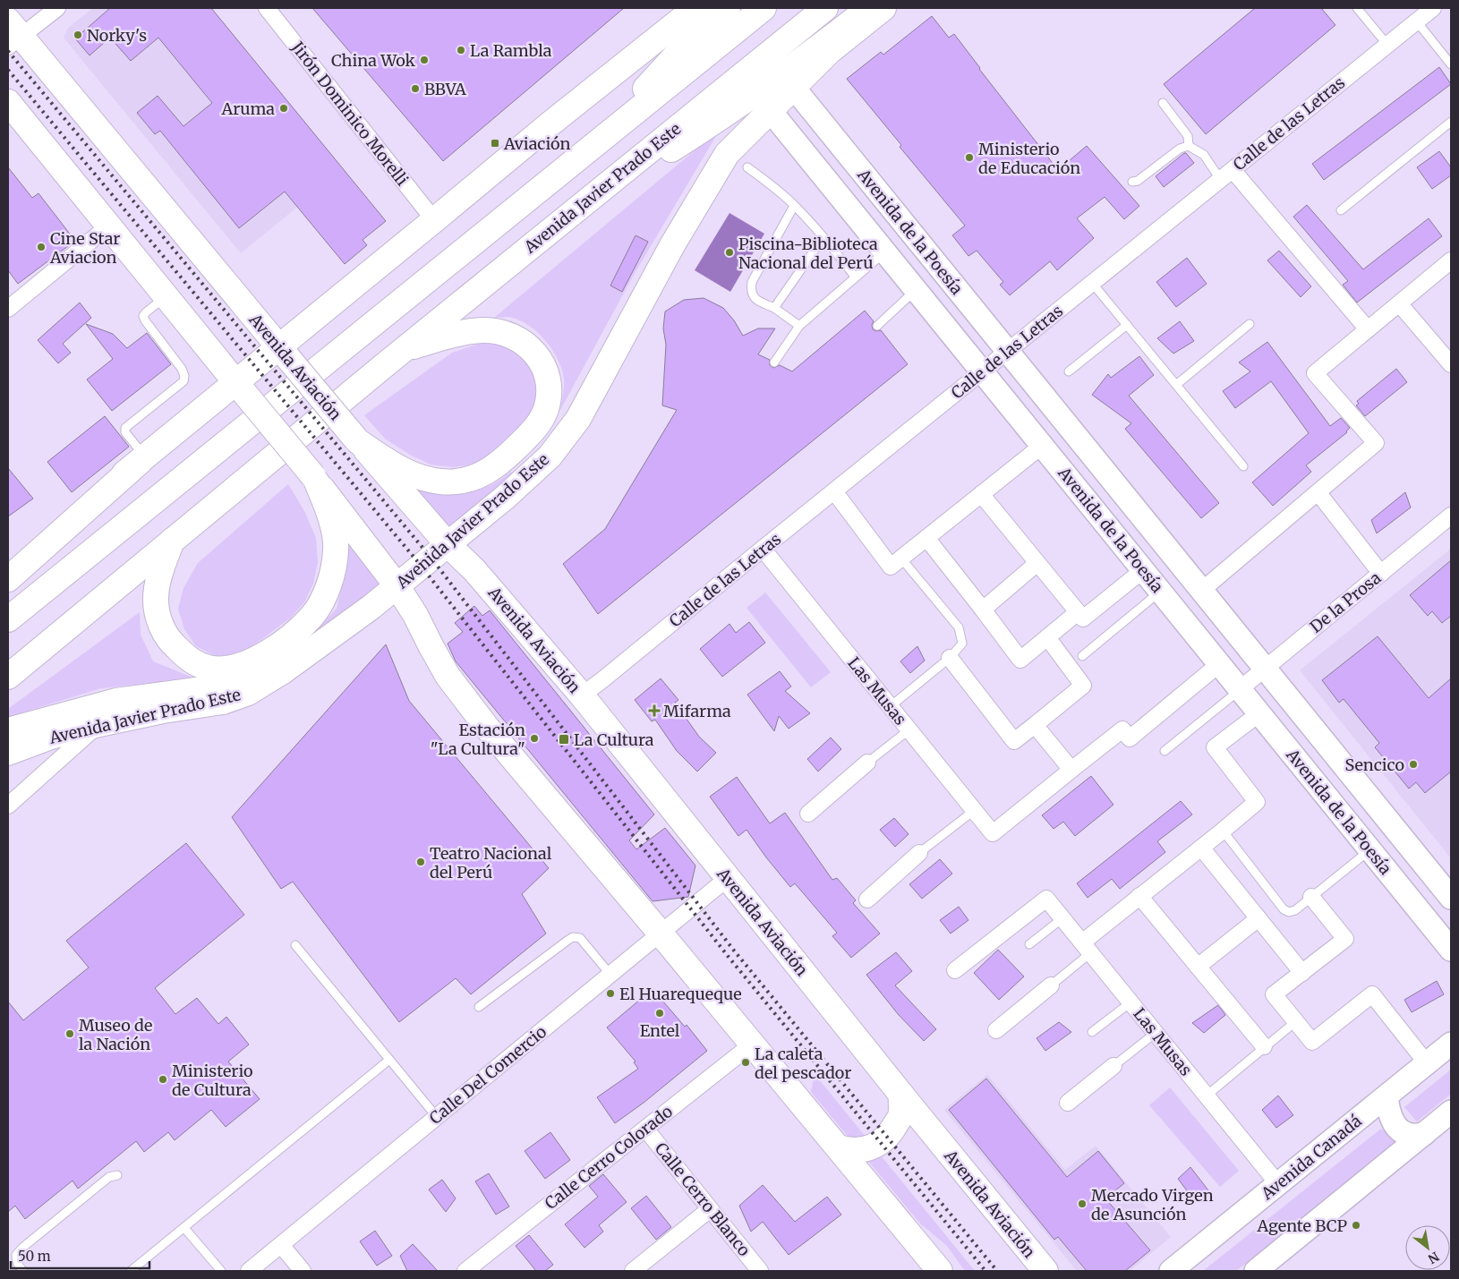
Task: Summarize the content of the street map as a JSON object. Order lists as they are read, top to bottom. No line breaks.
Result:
{"streets":{"main road":["Avenida Javier Prado Este","Avenida Aviación"],"street":["Jirón Dominico Morelli","Calle de las Letras","Avenida de la Poesía","De la Prosa","Las Musas","Calle Del Comercio","Calle Cerro Colorado","Avenida Canadá","Calle Cerro Blanco"]},"crossings":[["Calle de las Letras","Avenida de la Poesía"],["Calle de las Letras","Avenida Aviación"],["Calle de las Letras","Las Musas"],["Avenida Javier Prado Este","Avenida de la Poesía"],["Avenida Javier Prado Este","Avenida Aviación"],["Avenida de la Poesía","De la Prosa"],["Avenida Aviación","Calle Del Comercio"],["Las Musas","Avenida Canadá"],["Calle Cerro Colorado","Calle Cerro Blanco"]],"places":{"other":["Norky's","La Rambla","China Wok","BBVA","Aruma","Ministerio de Educación","Cine Star Aviacion","Piscina-Biblioteca Nacional del Perú","Estación \"La Cultura\"","Sencico","Teatro Nacional del Perú","El Huarequeque","Entel","Museo de la Nación","La caleta del pescador","Ministerio de Cultura","Mercado Virgen de Asunción","Agente BCP"],"transit":["Aviación","La Cultura"],"health":["Mifarma"]},"scale_bar":"50 m","north":"bottom right"}
